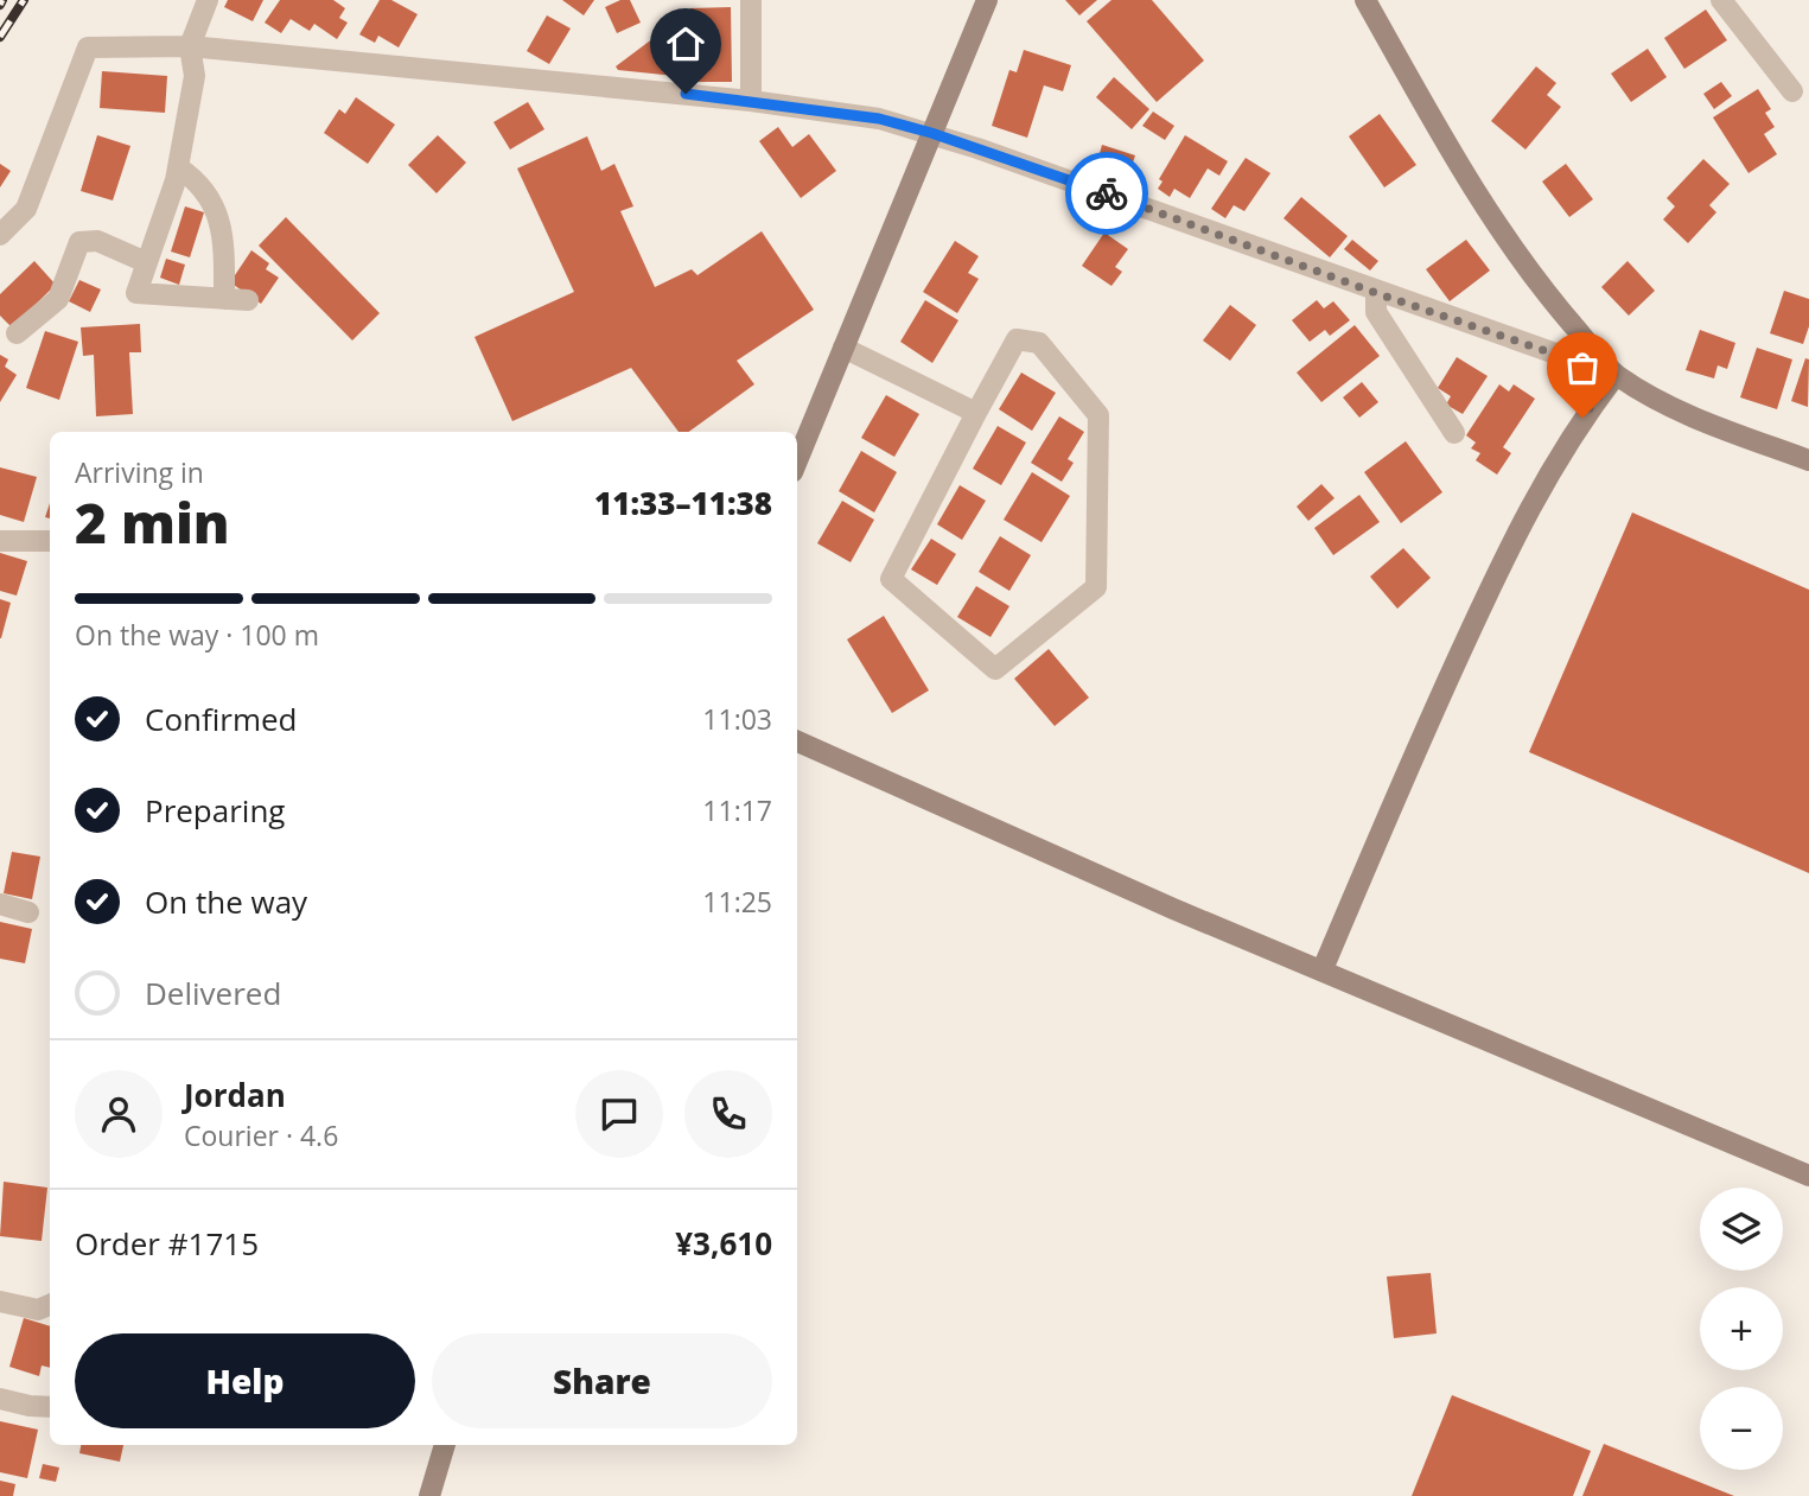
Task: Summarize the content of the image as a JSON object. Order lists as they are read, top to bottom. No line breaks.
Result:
{"page":{"heading":["2 min","Arriving in","11:33–11:38"],"panel":["Jordan","Courier · 4.6","Order #1715","¥3,610"],"bar":"On the way · 100 m","list":[["Confirmed","11:03"],["Preparing","11:17"],["On the way","11:25"],"Delivered"],"map_buttons":["+","−"],"buttons":["Help","Share"]}}
